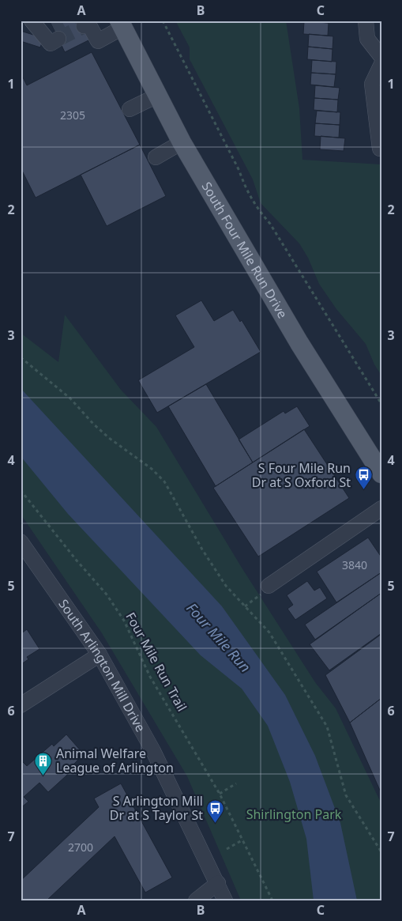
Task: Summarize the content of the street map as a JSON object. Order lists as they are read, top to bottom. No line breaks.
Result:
{"streets":{"main road":["South Four Mile Run Drive"],"street":["South Arlington Mill Drive"],"path":["Four Mile Run Trail"]},"water":["Four Mile Run"],"parks":["Shirlington Park"],"places":{"bus stop":["S Four Mile Run Dr at S Oxford St","S Arlington Mill Dr at S Taylor St"],"building":["Animal Welfare League of Arlington"]},"house_numbers":["2305","3840","2700"],"grid":{"columns":["A","B","C"],"rows":["1","2","3","4","5","6","7"]}}
